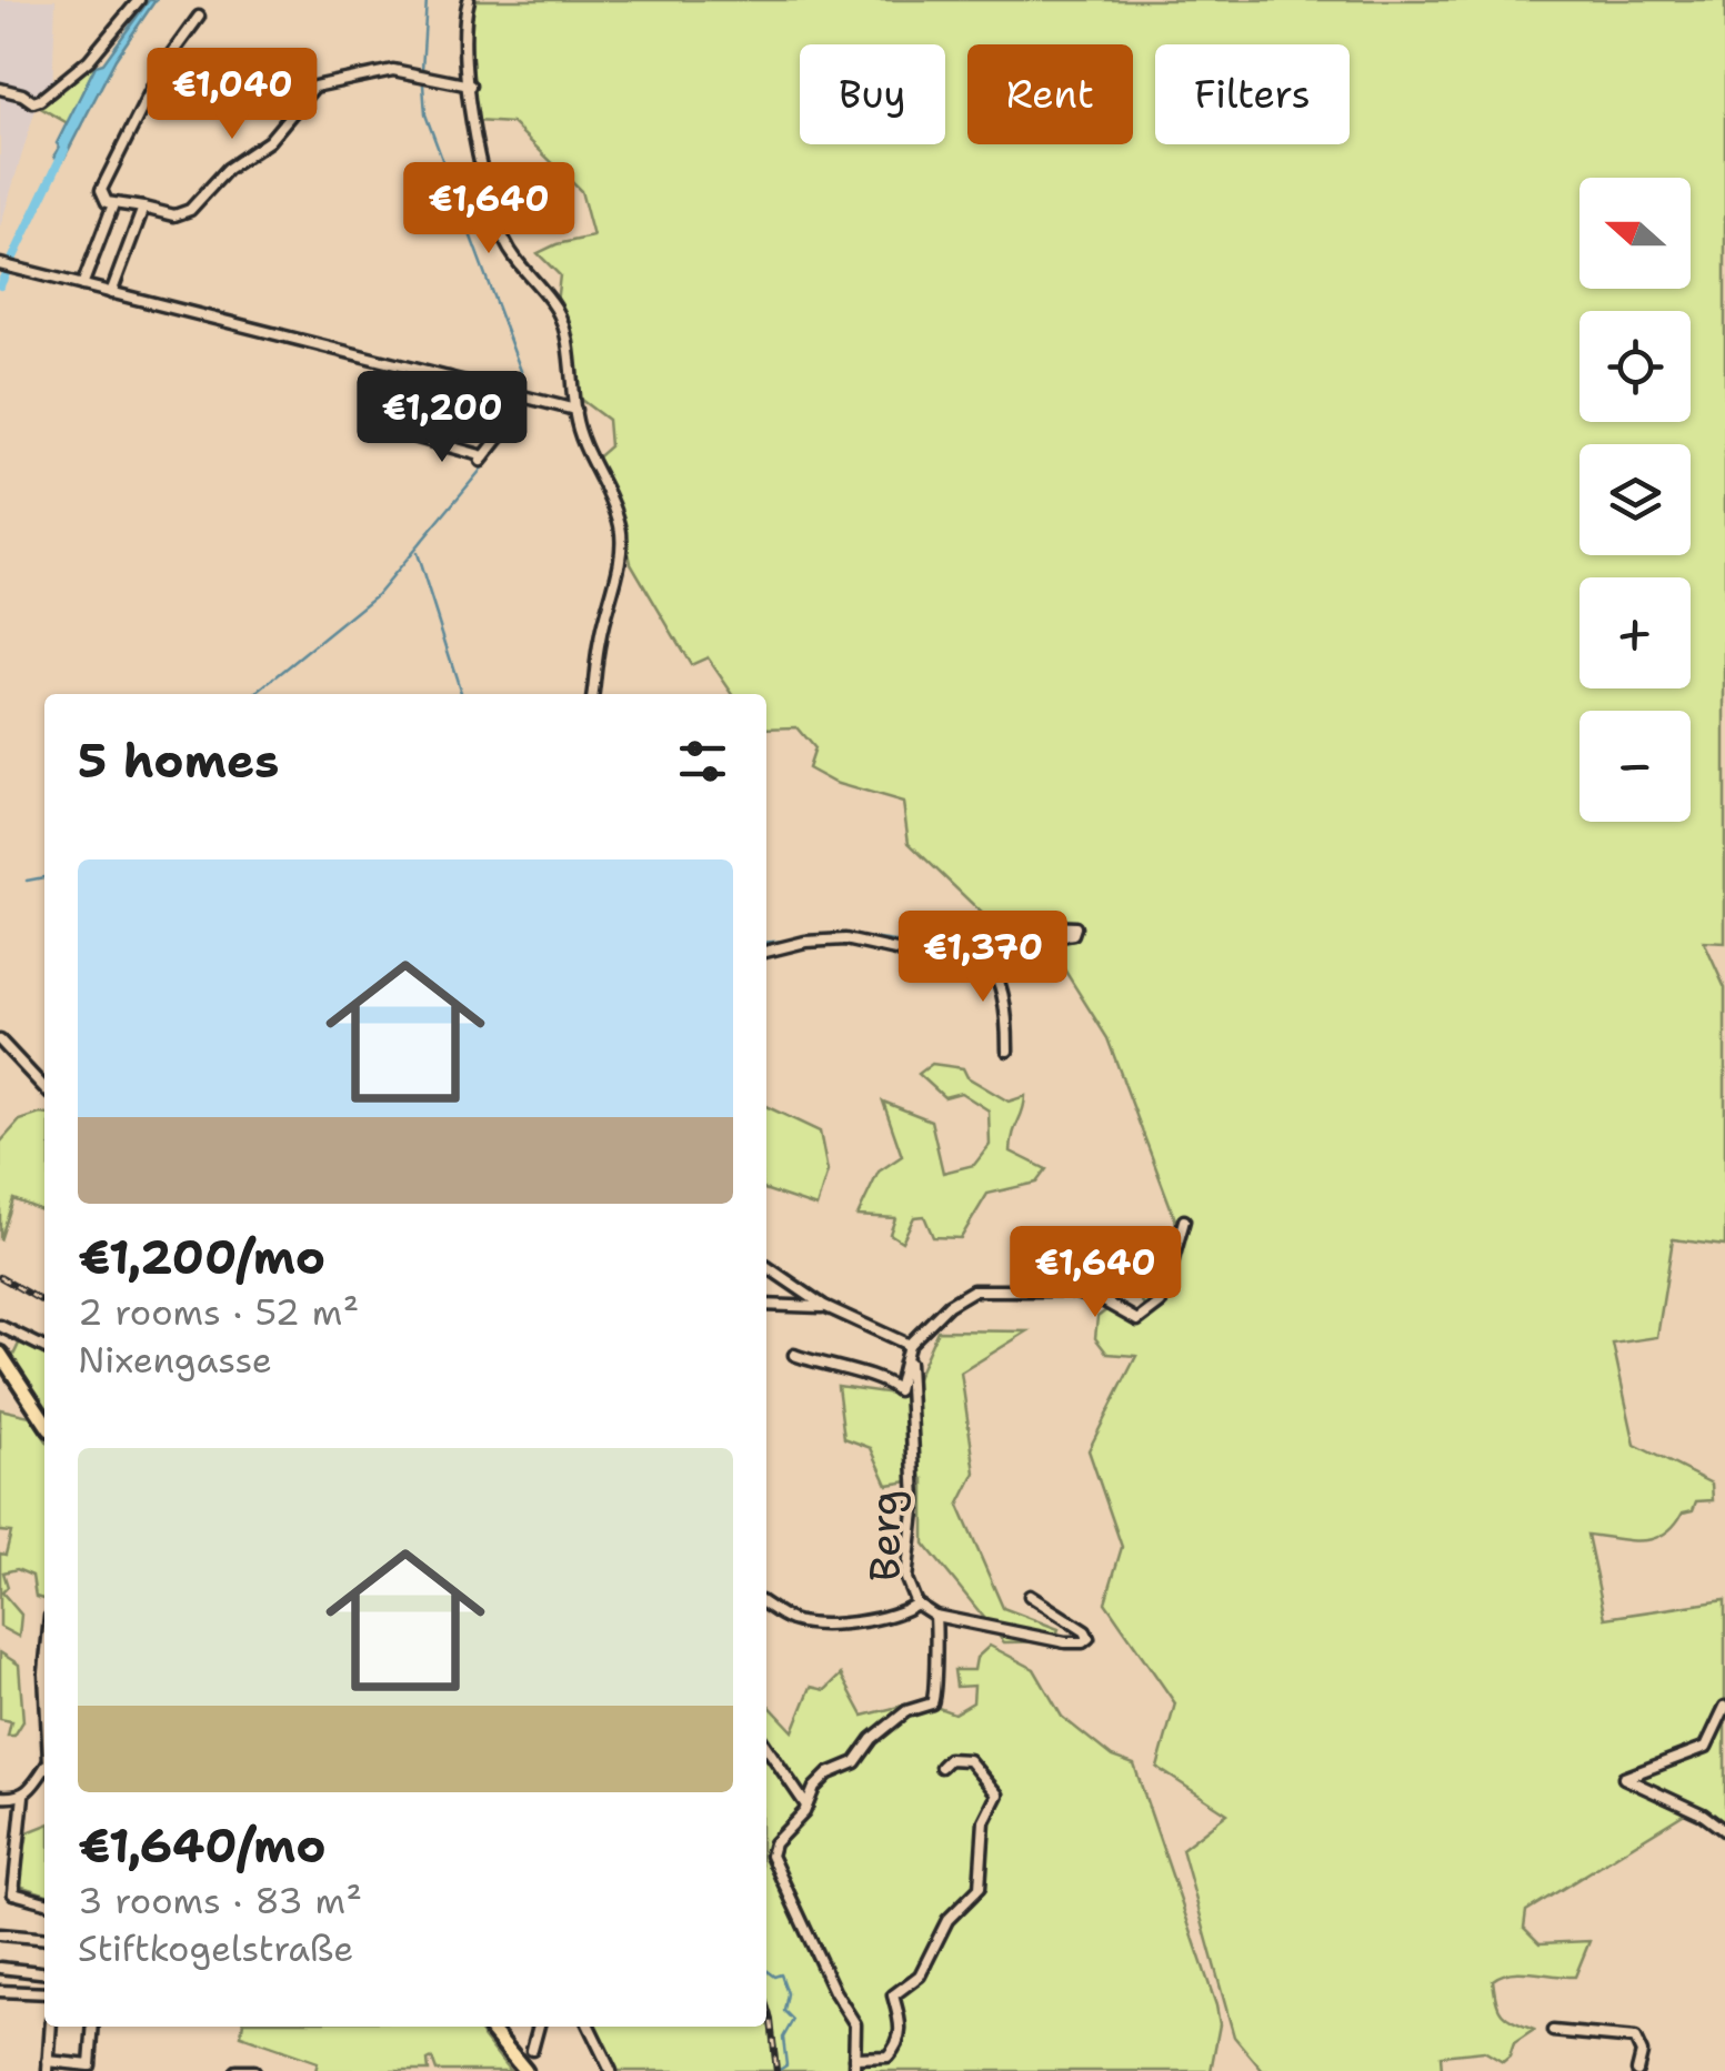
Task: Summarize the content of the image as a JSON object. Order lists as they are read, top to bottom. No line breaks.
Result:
{"streets":{"street":["Berg"]},"north":"left","page":{"chip":["Buy","Rent","Filters"],"price":["€1,040","€1,640","€1,200","€1,370","€1,640"],"map_buttons":["+","−"],"heading":"5 homes","list":[{"name":"€1,200/mo","note":"2 rooms · 52 m² · Nixengasse"},{"name":"€1,640/mo","note":"3 rooms · 83 m² · Stiftkogelstraße"}]}}
